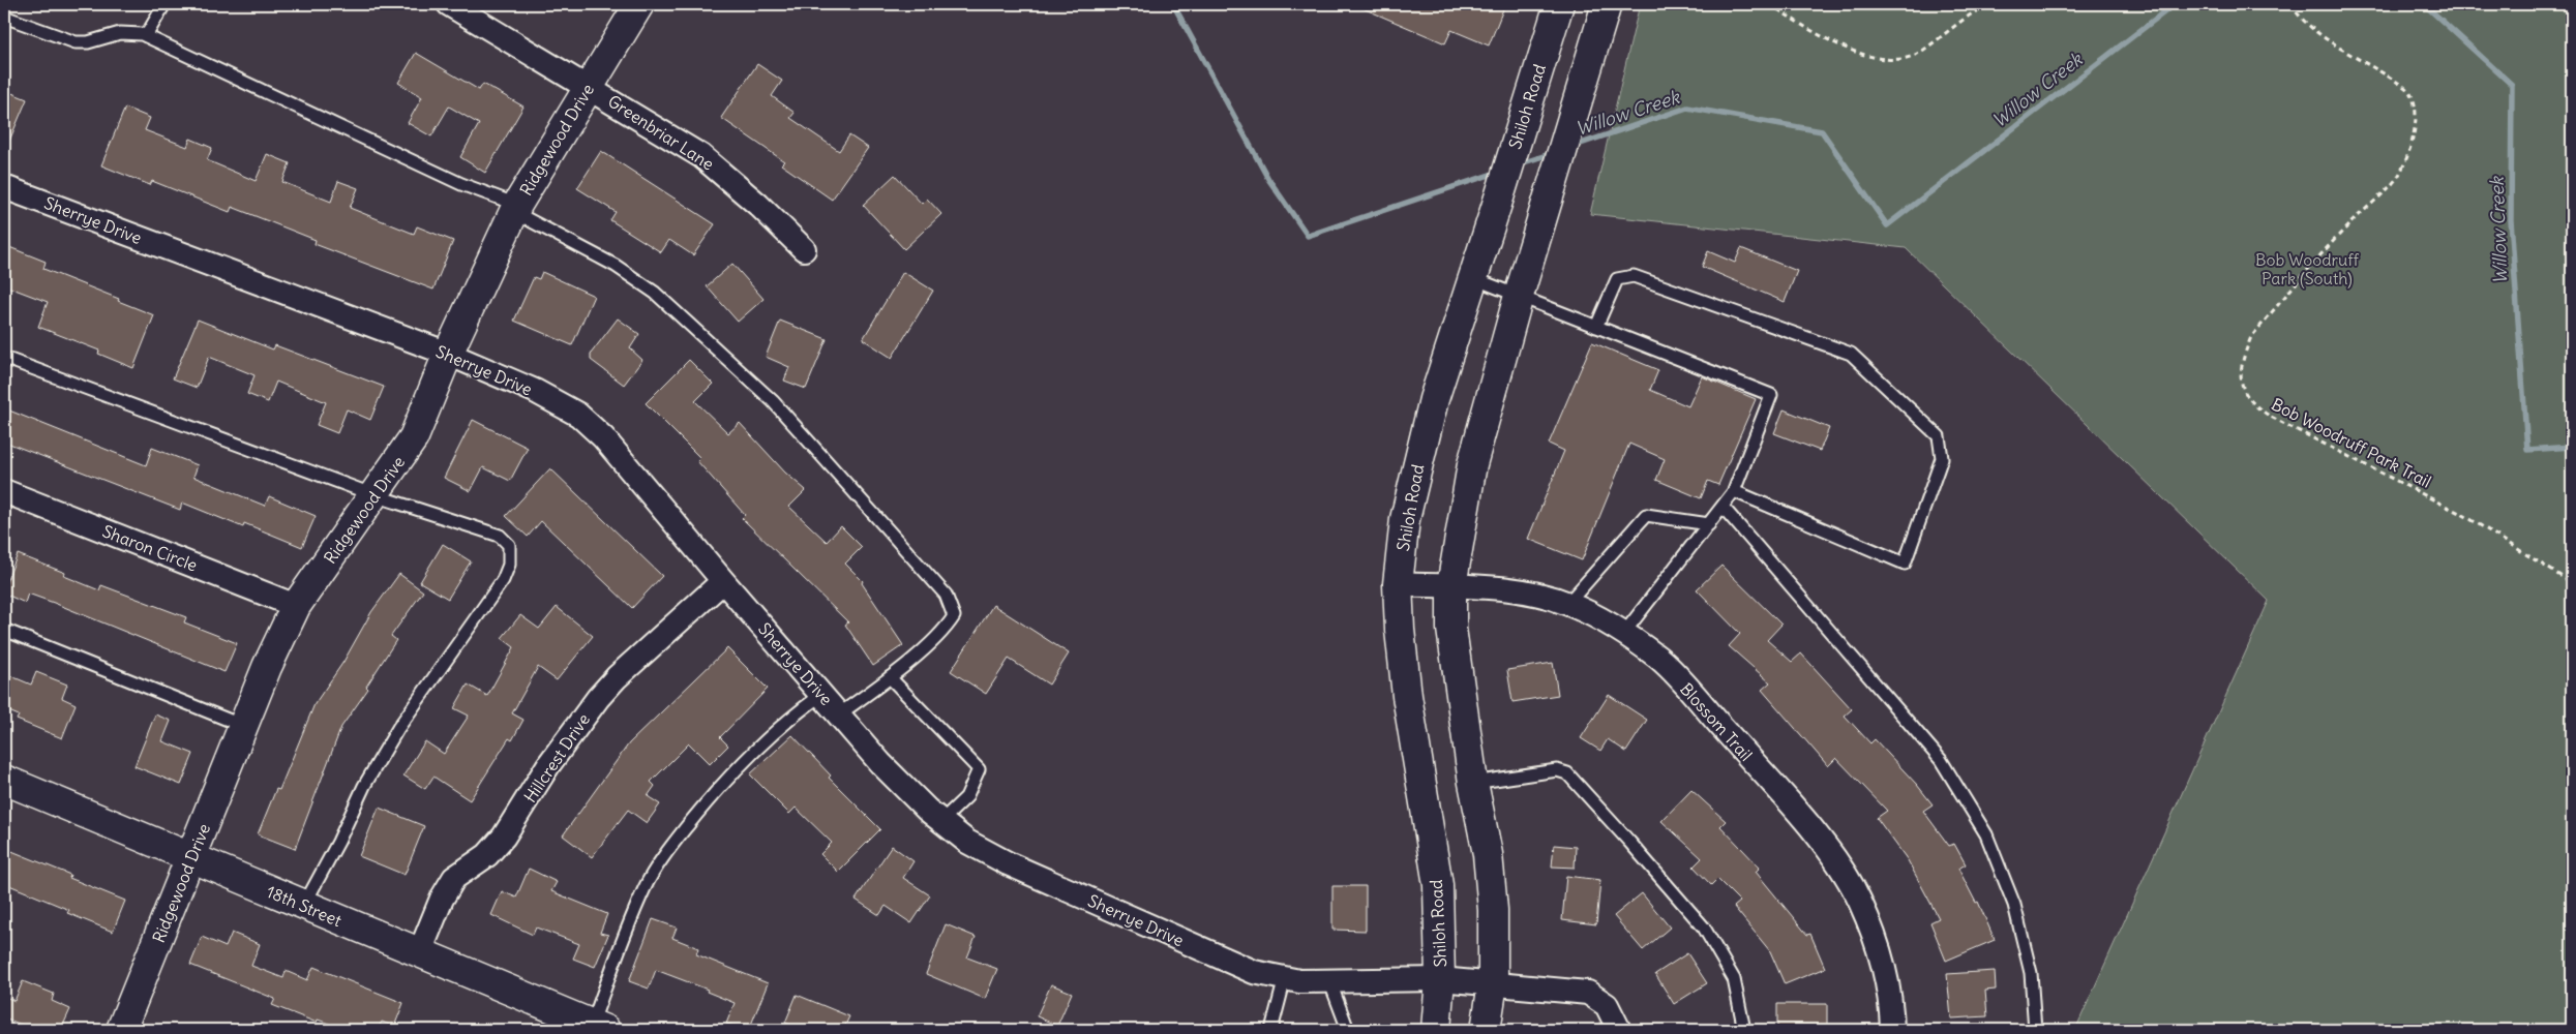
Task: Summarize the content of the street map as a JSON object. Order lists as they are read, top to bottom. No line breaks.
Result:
{"streets":{"main road":["Shiloh Road","Ridgewood Drive","18th Street"],"street":["Greenbriar Lane","Sherrye Drive","Sharon Circle","Blossom Trail","Hillcrest Drive"],"path":["Bob Woodruff Park Trail"]},"crossings":[["Shiloh Road","Sherrye Drive"],["Shiloh Road","Blossom Trail"],["Greenbriar Lane","Ridgewood Drive"],["Ridgewood Drive","Sherrye Drive"],["Ridgewood Drive","Sharon Circle"],["Ridgewood Drive","18th Street"],["Sherrye Drive","Hillcrest Drive"],["Hillcrest Drive","18th Street"]],"water":["Willow Creek"],"parks":["Bob Woodruff Park (South)"]}
